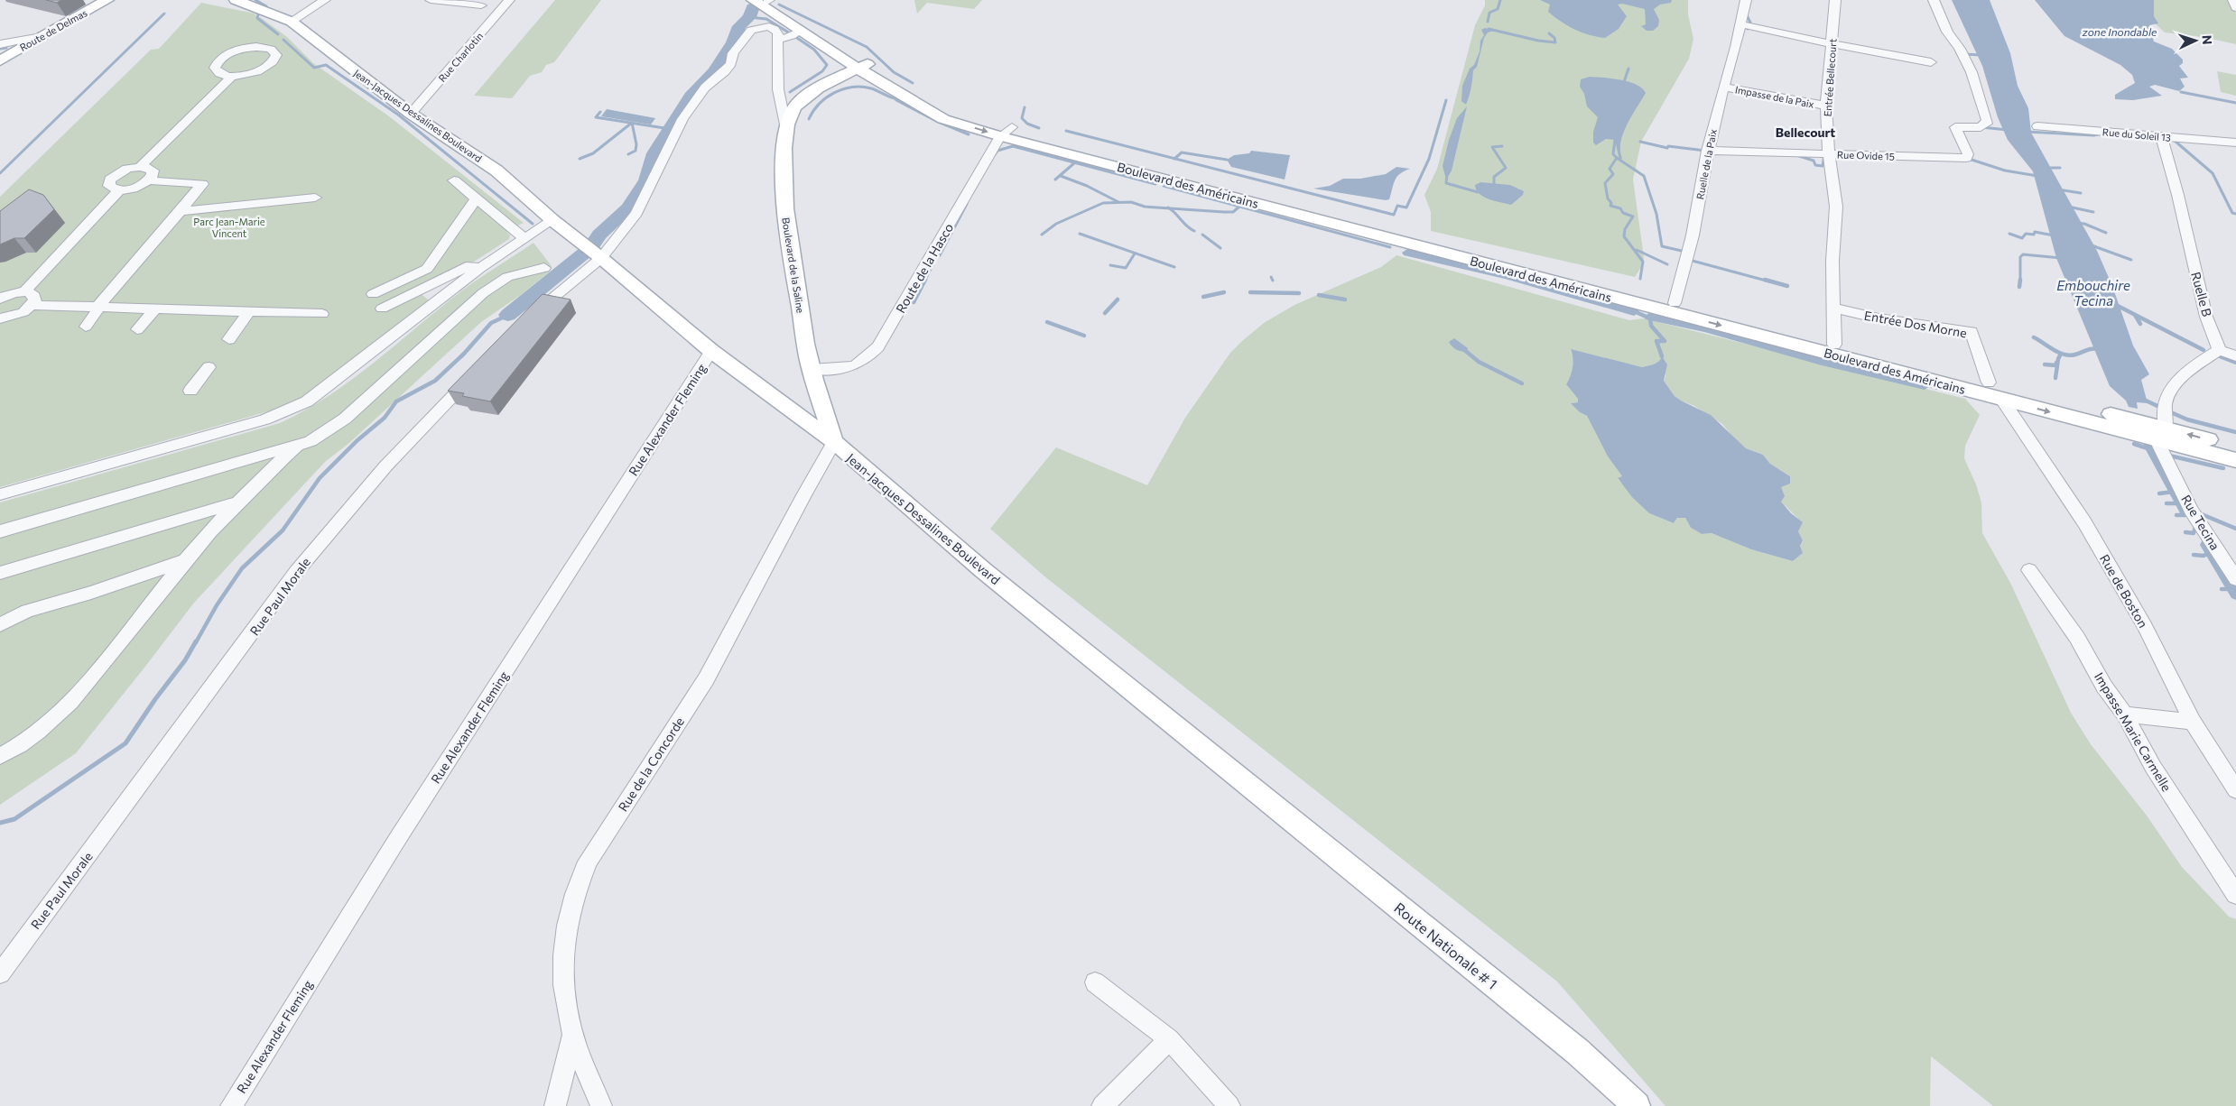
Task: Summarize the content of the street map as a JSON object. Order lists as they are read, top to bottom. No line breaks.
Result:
{"streets":{"main road":["Route de Delmas","Jean-Jacques Dessalines Boulevard","Boulevard des Américains","Boulevard de la Saline","Route Nationale # 1"],"street":["Rue Charlotin","Entrée Bellecourt","Impasse de la Paix","Rue du Soleil 13","Rue Ovide 15","Ruelle de la Paix","Route de la Hasco","Ruelle B","Entrée Dos Morne","Rue Alexander Fleming","Rue Tecina","Rue de Boston","Rue Paul Morale","Impasse Marie Carmelle","Rue de la Concorde"]},"crossings":[["Rue Charlotin","Jean-Jacques Dessalines Boulevard"],["Entrée Bellecourt","Impasse de la Paix"],["Entrée Bellecourt","Rue Ovide 15"],["Entrée Bellecourt","Boulevard des Américains"],["Entrée Bellecourt","Entrée Dos Morne"],["Impasse de la Paix","Ruelle de la Paix"],["Jean-Jacques Dessalines Boulevard","Boulevard de la Saline"],["Jean-Jacques Dessalines Boulevard","Rue Alexander Fleming"],["Jean-Jacques Dessalines Boulevard","Rue de la Concorde"],["Jean-Jacques Dessalines Boulevard","Route Nationale # 1"],["Rue du Soleil 13","Ruelle B"],["Rue Ovide 15","Ruelle de la Paix"],["Ruelle de la Paix","Boulevard des Américains"],["Boulevard des Américains","Boulevard de la Saline"],["Boulevard des Américains","Route de la Hasco"],["Boulevard des Américains","Entrée Dos Morne"],["Boulevard des Américains","Rue Tecina"],["Boulevard des Américains","Rue de Boston"],["Boulevard de la Saline","Route de la Hasco"],["Boulevard de la Saline","Rue de la Concorde"]],"districts":["Bellecourt"],"water":["zone Inondable","Embouchire Tecina"],"parks":["Parc Jean-Marie Vincent"],"north":"right"}
